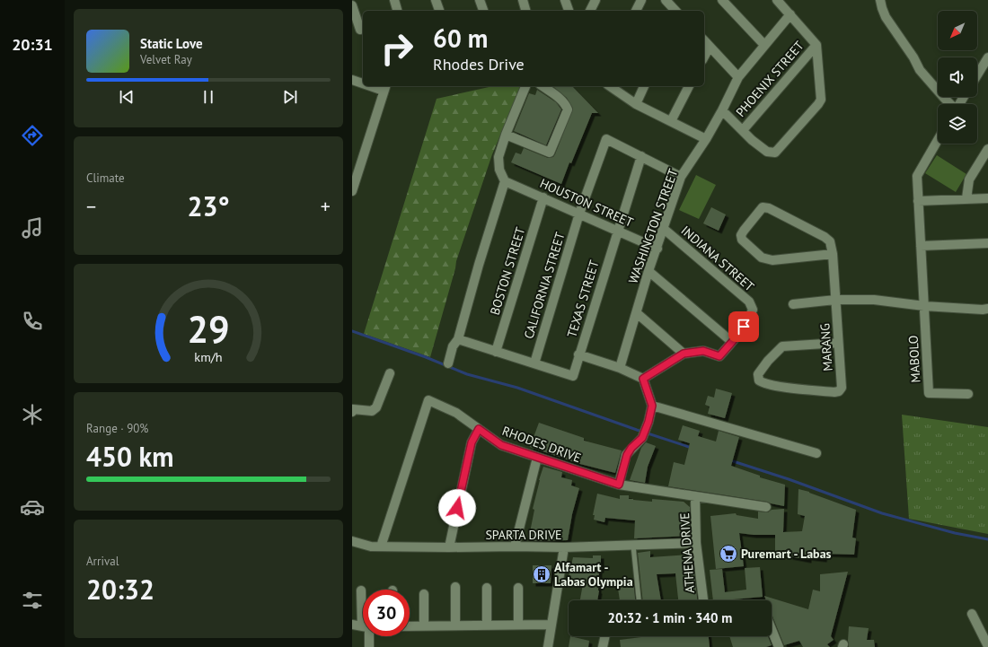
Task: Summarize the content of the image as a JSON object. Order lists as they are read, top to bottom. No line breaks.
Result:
{"streets":{"street":["PHOENIX STREET","HOUSTON STREET","WASHINGTON STREET","INDIANA STREET","BOSTON STREET","CALIFORNIA STREET","TEXAS STREET","MARANG","MABOLO","RHODES DRIVE","SPARTA DRIVE","ATHENA DRIVE"]},"crossings":[["HOUSTON STREET","WASHINGTON STREET"],["HOUSTON STREET","BOSTON STREET"],["HOUSTON STREET","CALIFORNIA STREET"],["HOUSTON STREET","TEXAS STREET"],["WASHINGTON STREET","INDIANA STREET"],["CALIFORNIA STREET","TEXAS STREET"],["RHODES DRIVE","SPARTA DRIVE"],["RHODES DRIVE","ATHENA DRIVE"],["SPARTA DRIVE","ATHENA DRIVE"]],"places":{"supermarket":["Puremart - Labas"],"building":["Alfamart - Labas Olympia"]},"north":"bottom left","page":{"tabs":"20:31","turn":["60 m","Rhodes Drive"],"song":["Static Love","Velvet Ray"],"tile":["Climate",["Range · 90%","450 km"],["Arrival","20:32"]],"heat":["−","23°","+"],"limit":"30","trip":"20:32 · 1 min · 340 m","gauge":["29","km/h"]}}
